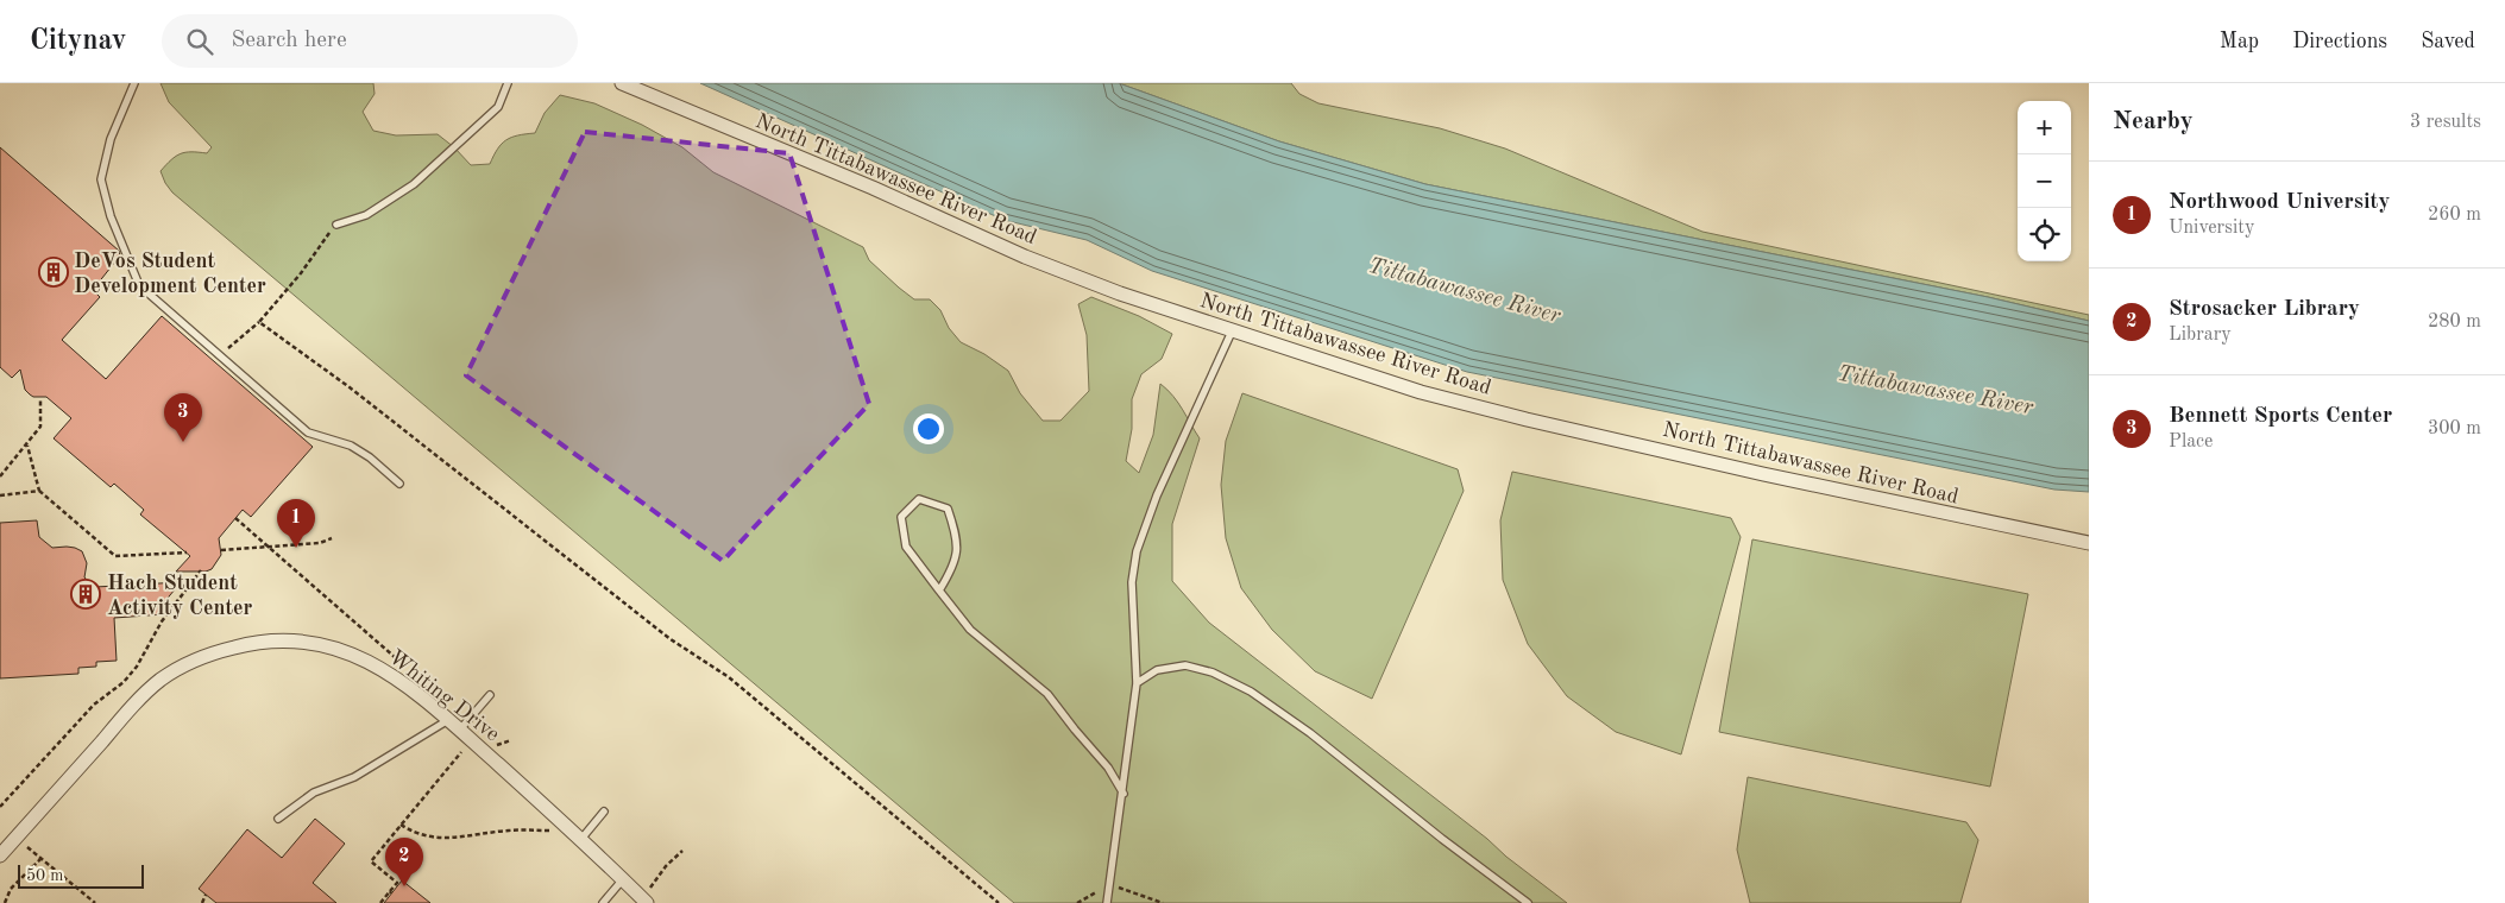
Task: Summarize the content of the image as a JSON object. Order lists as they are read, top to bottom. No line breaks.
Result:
{"streets":{"street":["North Tittabawassee River Road","Whiting Drive"]},"water":["Tittabawassee River"],"places":{"building":["DeVos Student Development Center","Hach Student Activity Center"]},"scale_bar":"50 m","page":{"header":"Citynav","search":"Search here","nav":["Map","Directions","Saved"],"heading":["Nearby","3 results"],"map_buttons":["+","−"],"list":[{"mark":"1","name":"Northwood University","note":"University","value":"260 m"},{"mark":"2","name":"Strosacker Library","note":"Library","value":"280 m"},{"mark":"3","name":"Bennett Sports Center","note":"Place","value":"300 m"}],"pins":["3","1","2"],"scale":"50 m"}}
